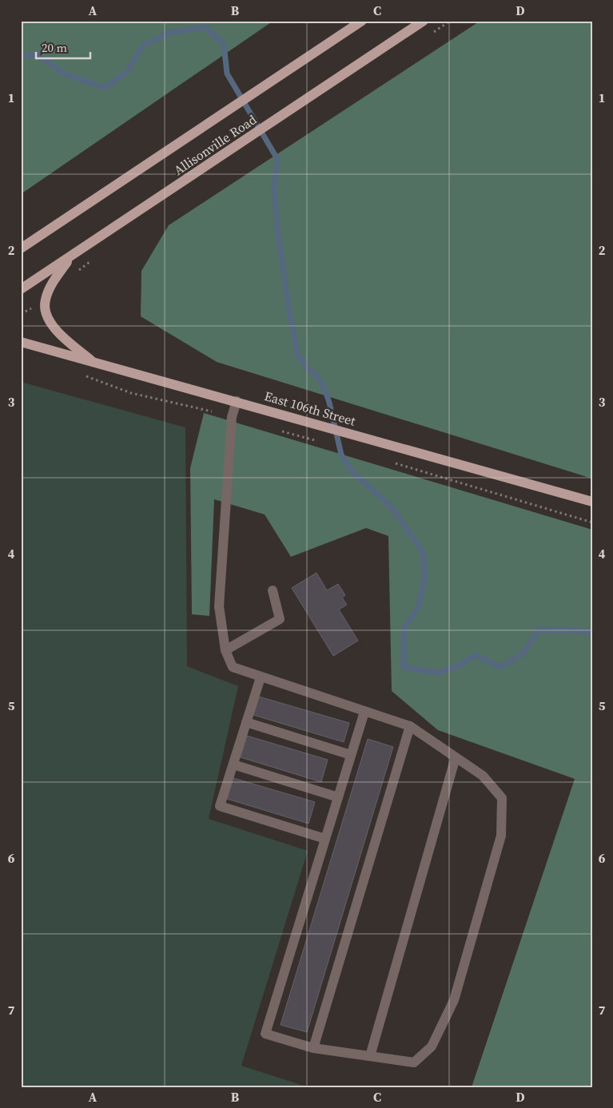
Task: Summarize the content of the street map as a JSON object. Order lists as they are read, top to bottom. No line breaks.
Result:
{"streets":{"main road":["Allisonville Road","East 106th Street"]},"scale_bar":"20 m","grid":{"columns":["A","B","C","D"],"rows":["1","2","3","4","5","6","7"]}}
